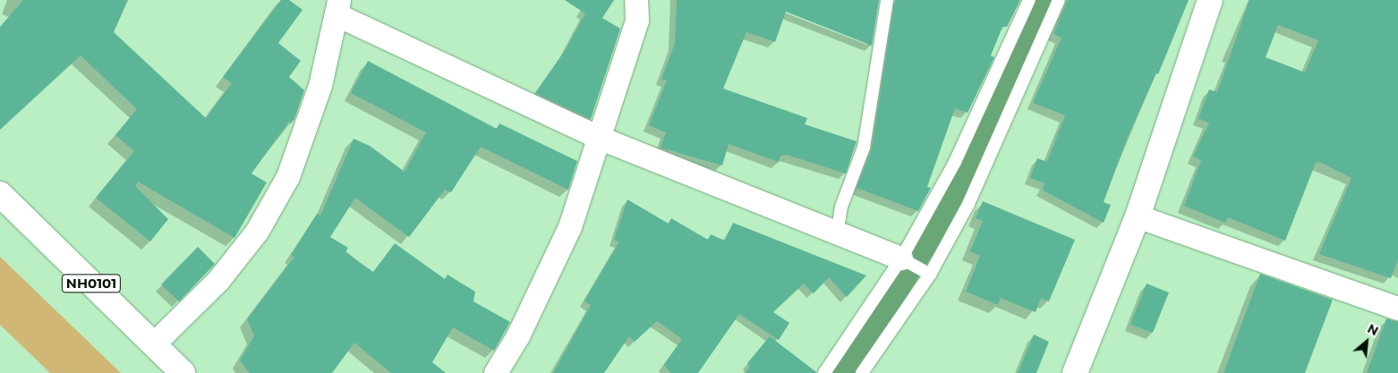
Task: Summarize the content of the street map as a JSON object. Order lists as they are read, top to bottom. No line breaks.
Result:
{"streets":{"main road":["NH0101"]},"north":"top right"}
